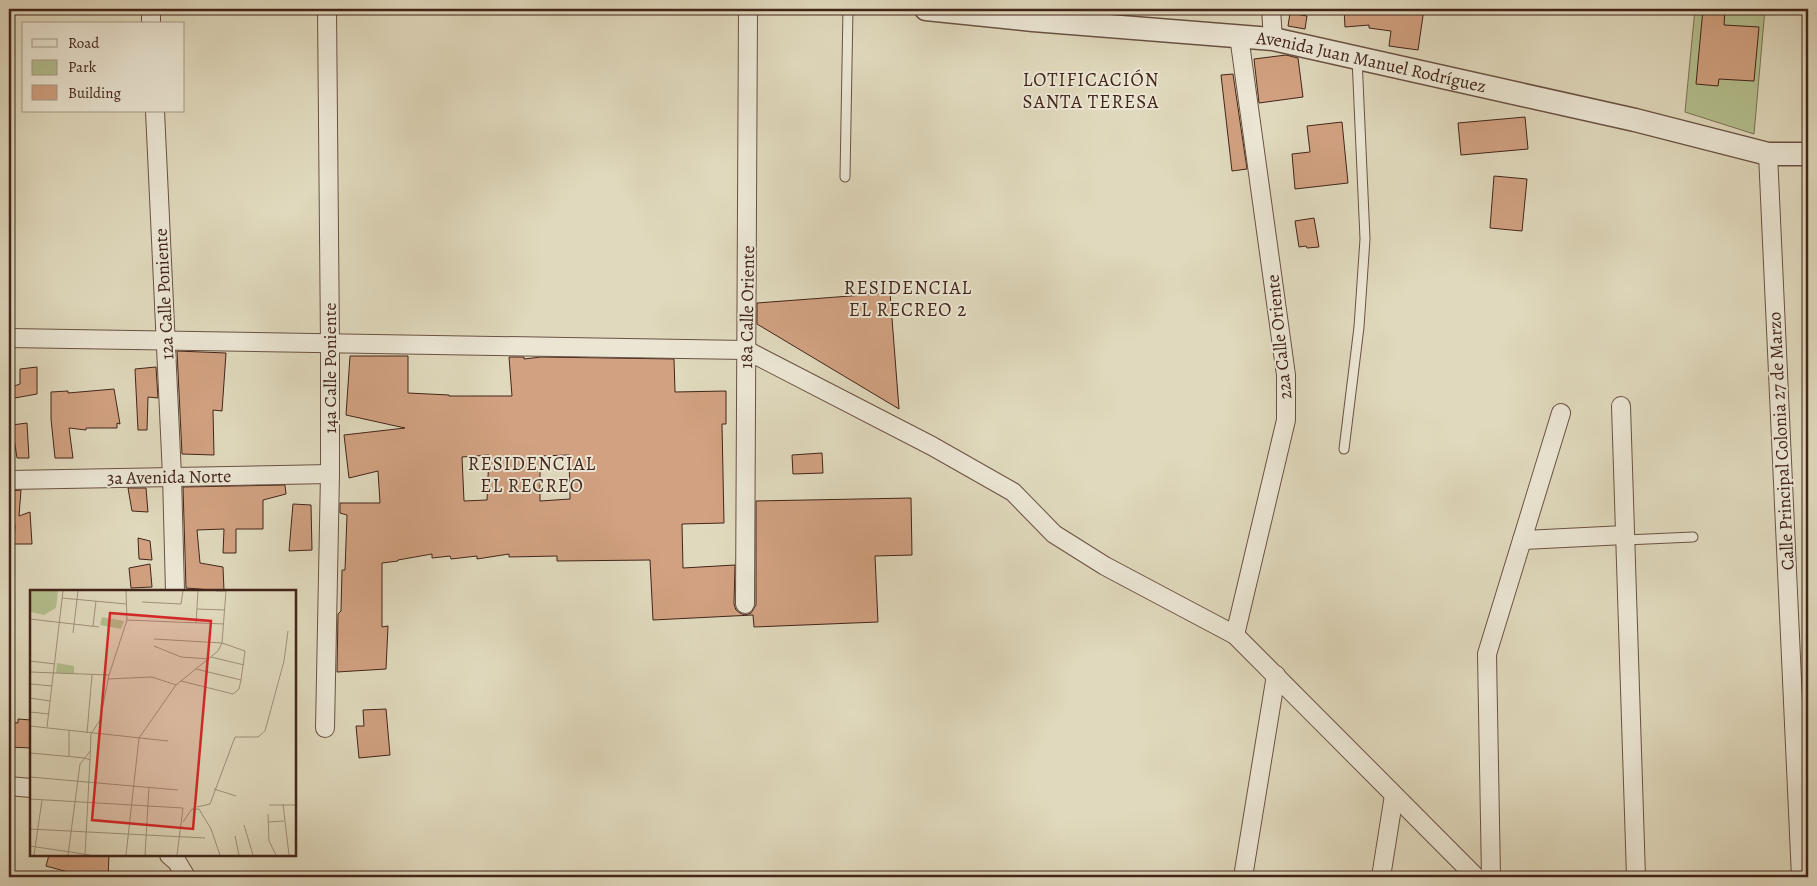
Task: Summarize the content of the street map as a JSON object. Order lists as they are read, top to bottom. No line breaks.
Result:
{"streets":{"street":["Avenida Juan Manuel Rodríguez","12a Calle Poniente","18a Calle Oriente","22a Calle Oriente","14a Calle Poniente","Calle Principal Colonia 27 de Marzo","3a Avenida Norte"]},"crossings":[["Avenida Juan Manuel Rodríguez","22a Calle Oriente"],["Avenida Juan Manuel Rodríguez","Calle Principal Colonia 27 de Marzo"],["12a Calle Poniente","3a Avenida Norte"],["14a Calle Poniente","3a Avenida Norte"]],"districts":["LOTIFICACIÓN SANTA TERESA","RESIDENCIAL EL RECREO 2","RESIDENCIAL EL RECREO"],"legend":["Road","Park","Building"]}
